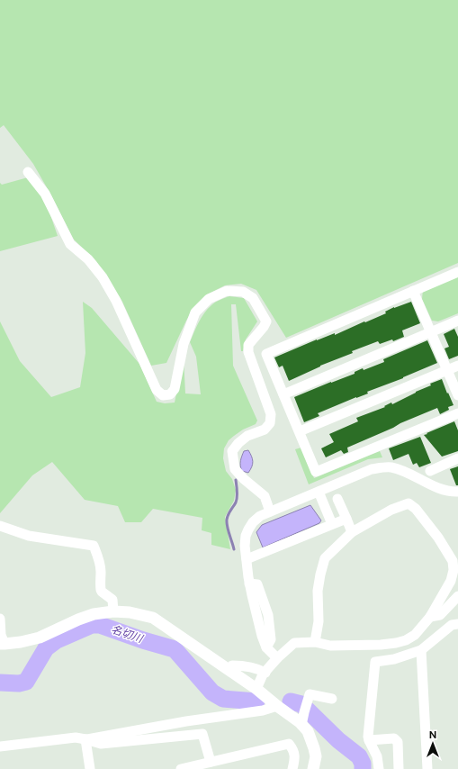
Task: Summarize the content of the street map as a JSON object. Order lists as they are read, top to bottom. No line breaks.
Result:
{"water":["名切川"],"north":"top"}
